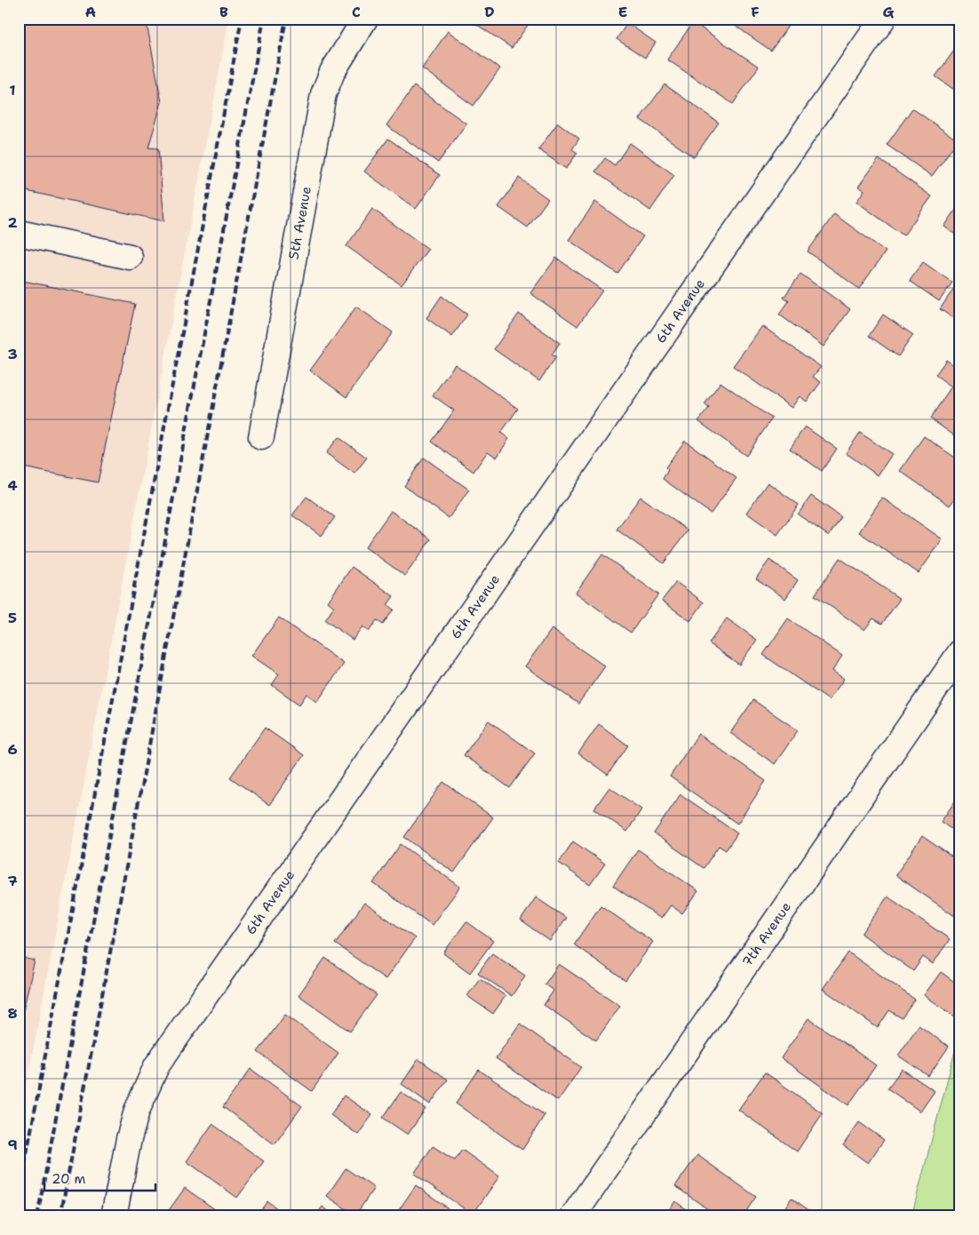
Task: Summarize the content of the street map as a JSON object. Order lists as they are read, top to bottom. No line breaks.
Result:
{"streets":{"street":["5th Avenue","6th Avenue","7th Avenue"]},"scale_bar":"20 m","grid":{"columns":["A","B","C","D","E","F","G"],"rows":["1","2","3","4","5","6","7","8","9"]}}
